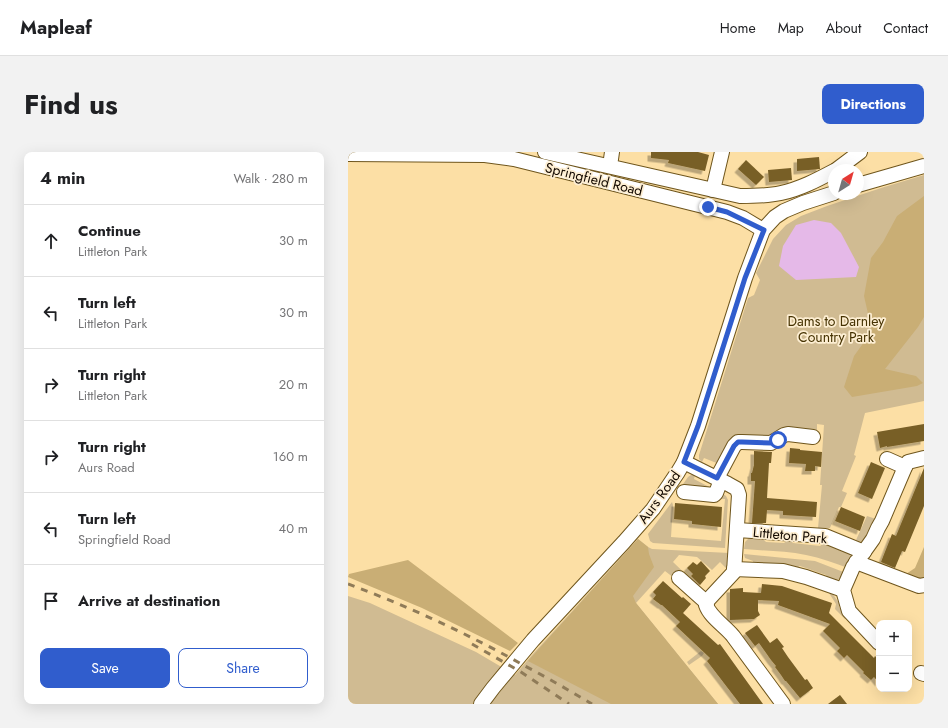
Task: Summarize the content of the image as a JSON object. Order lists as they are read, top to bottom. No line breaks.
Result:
{"streets":{"street":["Springfield Road","Aurs Road","Littleton Park"]},"crossings":[["Springfield Road","Aurs Road"],["Aurs Road","Littleton Park"]],"parks":["Dams to Darnley Country Park"],"north":"top right","page":{"header":"Mapleaf","nav":["Home","Map","About","Contact"],"title":"Find us","buttons":["Directions",["Save","Share"]],"heading":["4 min","Walk · 280 m"],"list":[["Continue","Littleton Park","30 m"],["Turn left","Littleton Park","30 m"],["Turn right","Littleton Park","20 m"],["Turn right","Aurs Road","160 m"],["Turn left","Springfield Road","40 m"],"Arrive at destination"],"map_buttons":["+","−"]}}
